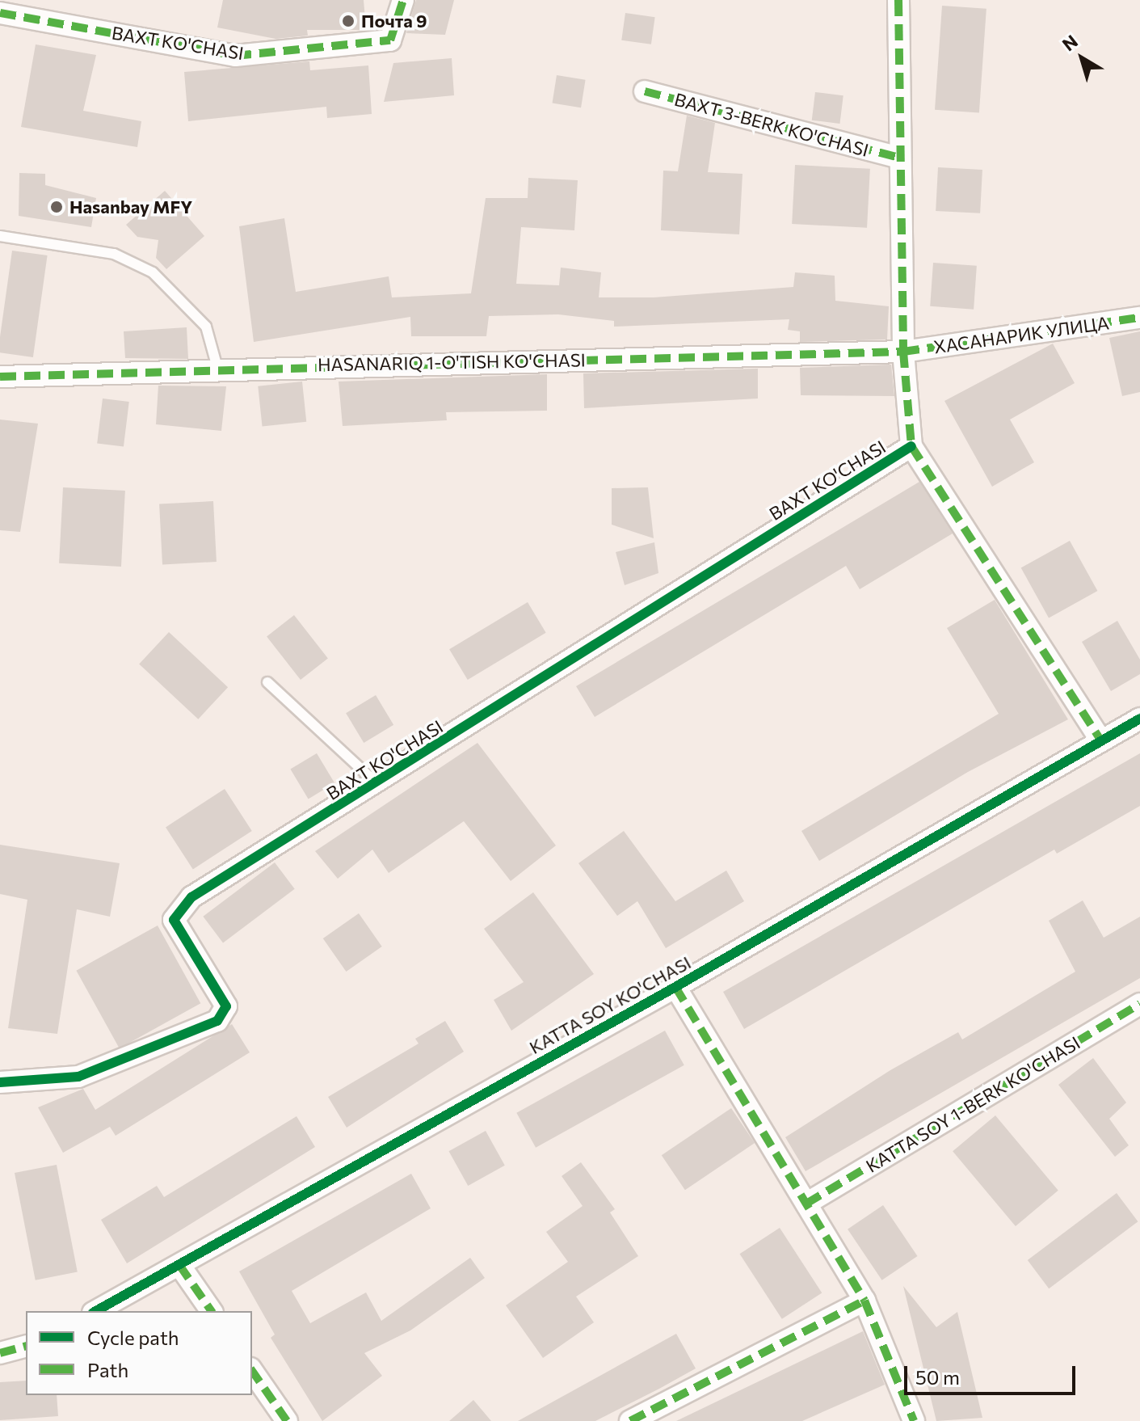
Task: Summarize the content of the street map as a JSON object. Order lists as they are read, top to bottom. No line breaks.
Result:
{"streets":{"street":["BAXT KO'CHASI","BAXT 3-BERK KO'CHASI","ХАСАНАРИК УЛИЦА","HASANARIQ 1-O'TISH KO'CHASI","KATTA SOY KO'CHASI","KATTA SOY 1-BERK KO'CHASI"]},"crossings":[["BAXT KO'CHASI","BAXT 3-BERK KO'CHASI"],["BAXT KO'CHASI","ХАСАНАРИК УЛИЦА"],["BAXT KO'CHASI","HASANARIQ 1-O'TISH KO'CHASI"],["BAXT KO'CHASI","KATTA SOY KO'CHASI"],["ХАСАНАРИК УЛИЦА","HASANARIQ 1-O'TISH KO'CHASI"]],"places":["Почта 9","Hasanbay MFY"],"legend":["Cycle path","Path"],"scale_bar":"50 m","north":"top left"}
